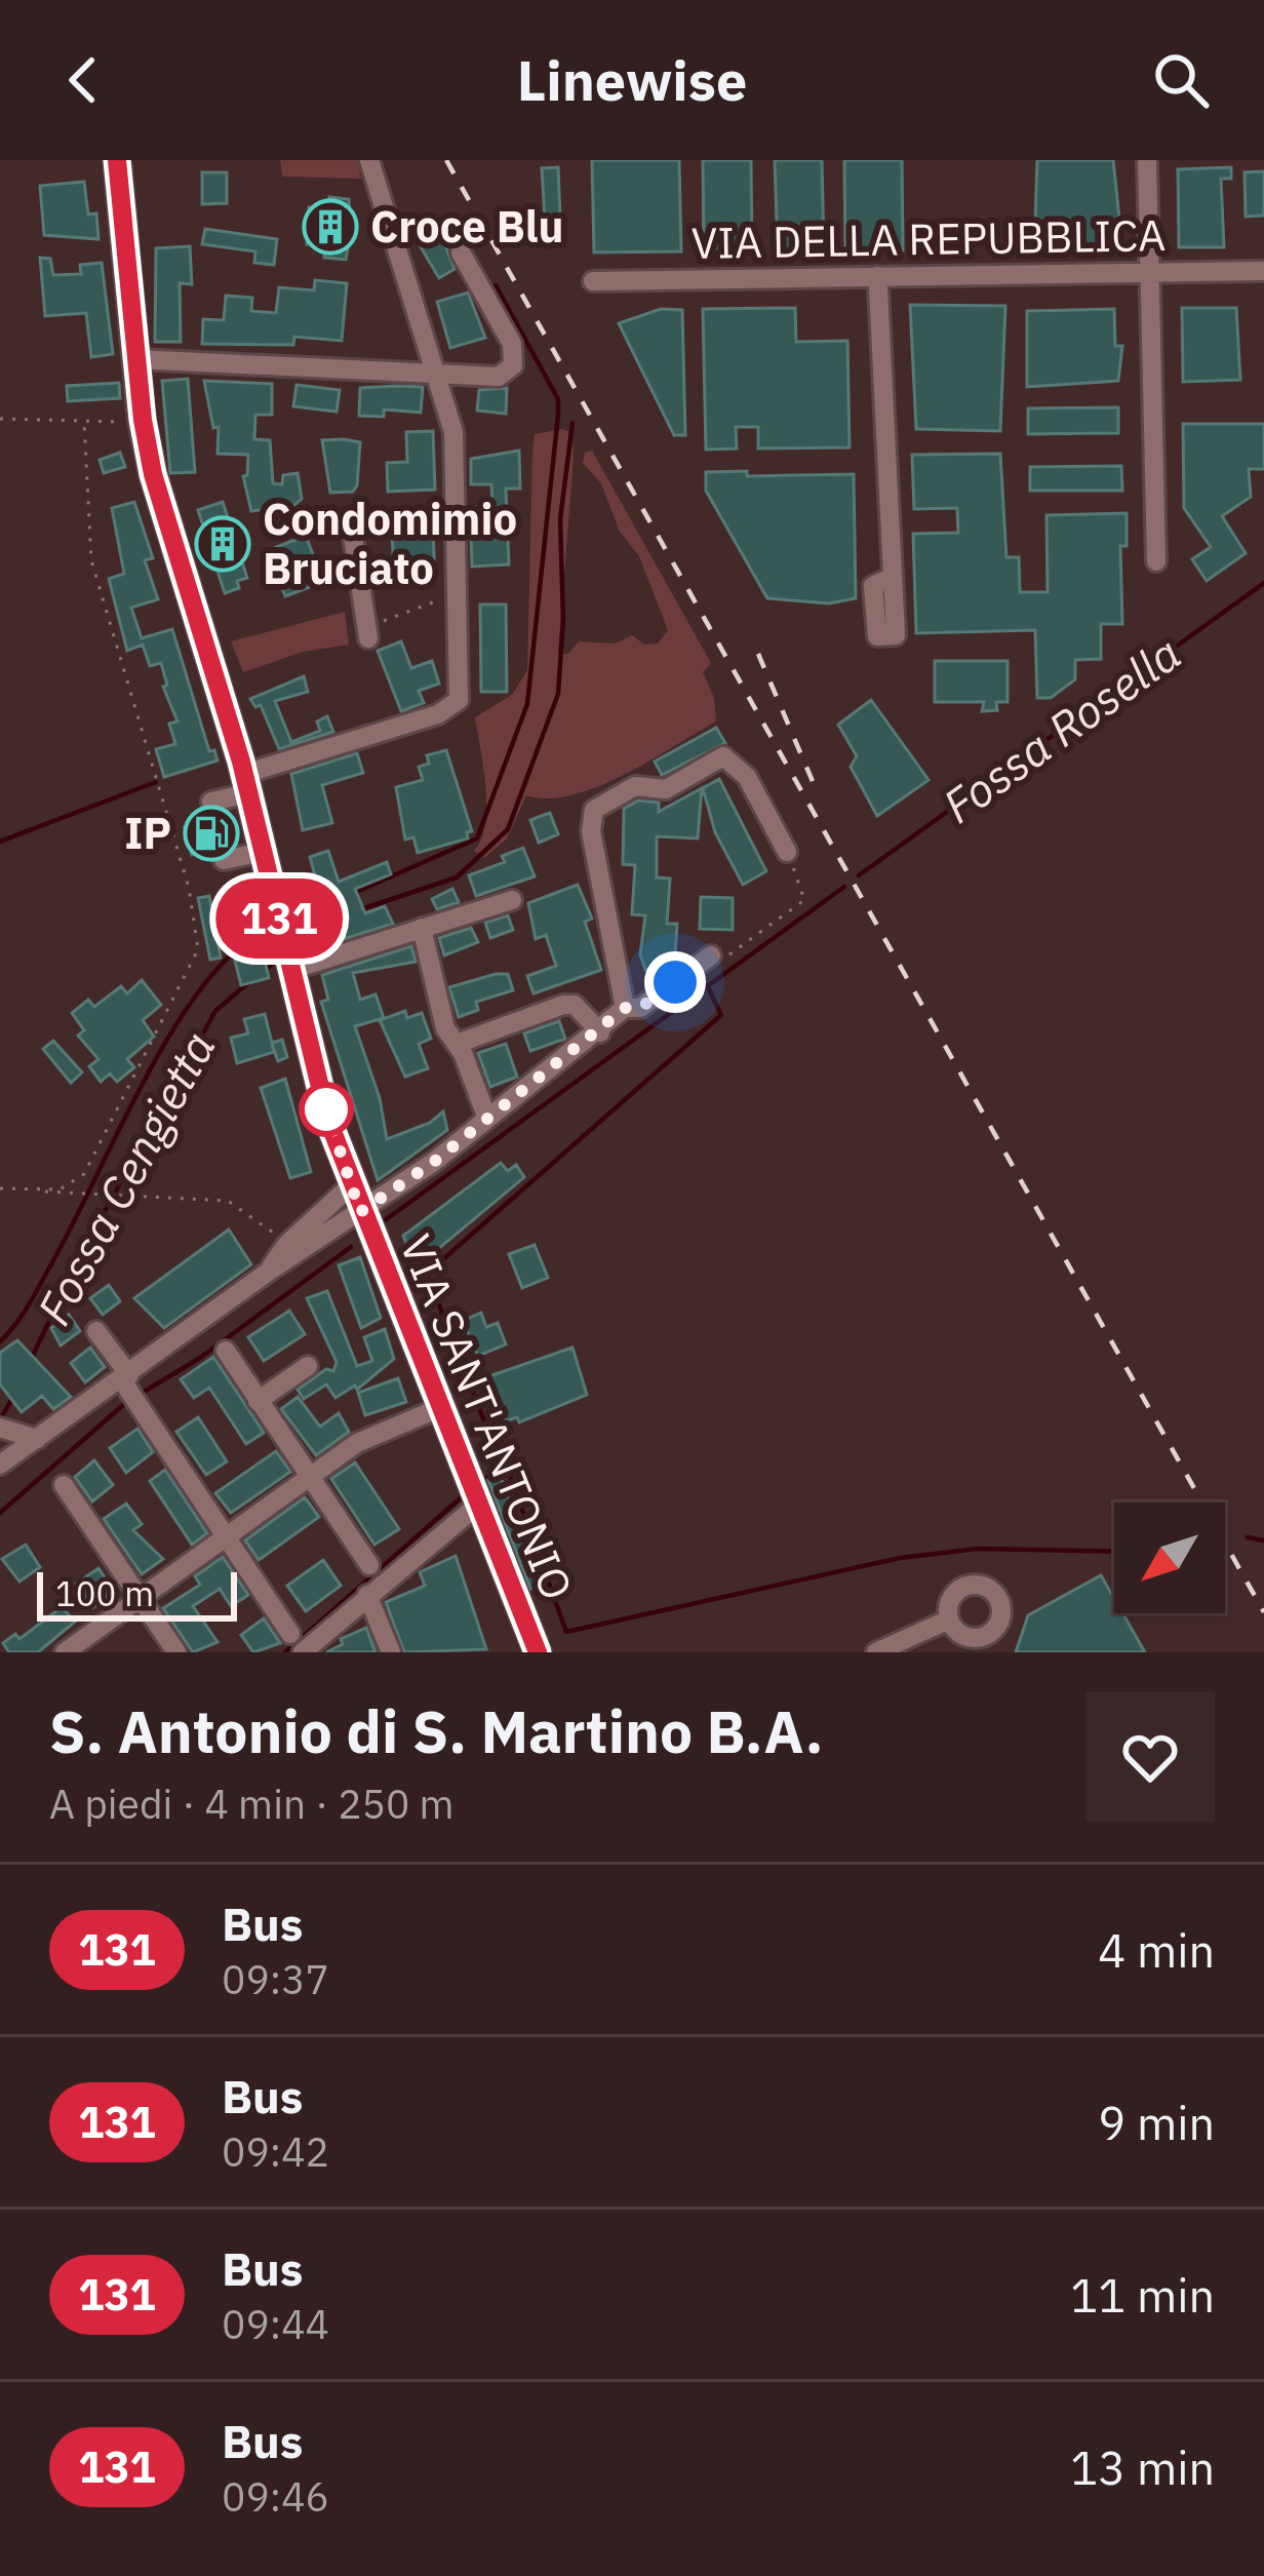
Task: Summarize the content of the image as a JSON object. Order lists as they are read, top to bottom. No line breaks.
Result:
{"streets":{"main road":["VIA SANT'ANTONIO"],"street":["VIA DELLA REPUBBLICA"]},"water":["Fossa Rosella","Fossa Cengietta"],"places":{"building":["Croce Blu","Condomimio Bruciato"],"fuel station":["IP"]},"lines":["bus line 131"],"scale_bar":"100 m","north":"bottom left","page":{"header":"Linewise","on_map":"131","scale":"100 m","heading":["S. Antonio di S. Martino B.A.","A piedi · 4 min · 250 m"],"list":[{"mark":"131","name":"Bus","note":"09:37","value":"4 min"},{"mark":"131","name":"Bus","note":"09:42","value":"9 min"},{"mark":"131","name":"Bus","note":"09:44","value":"11 min"},{"mark":"131","name":"Bus","note":"09:46","value":"13 min"}]}}
